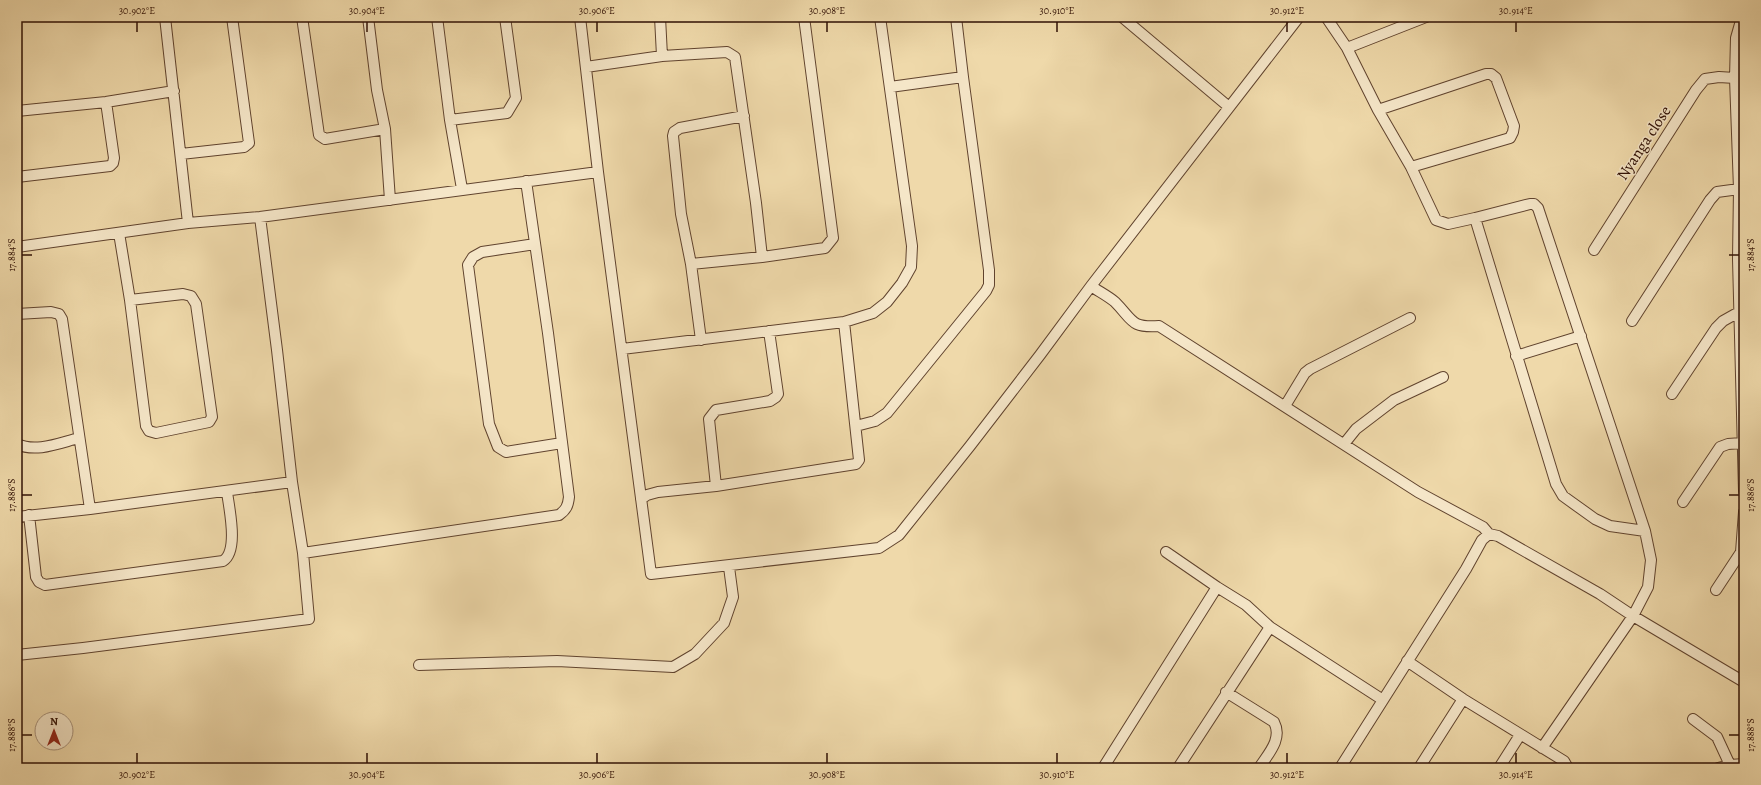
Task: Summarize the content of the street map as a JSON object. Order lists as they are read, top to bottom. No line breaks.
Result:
{"streets":{"street":["Nyanga close"]},"north":"top","coordinates":["30.902°E","30.904°E","30.906°E","30.908°E","30.910°E","30.912°E","30.914°E","17.884°S","17.886°S","17.888°S"]}
